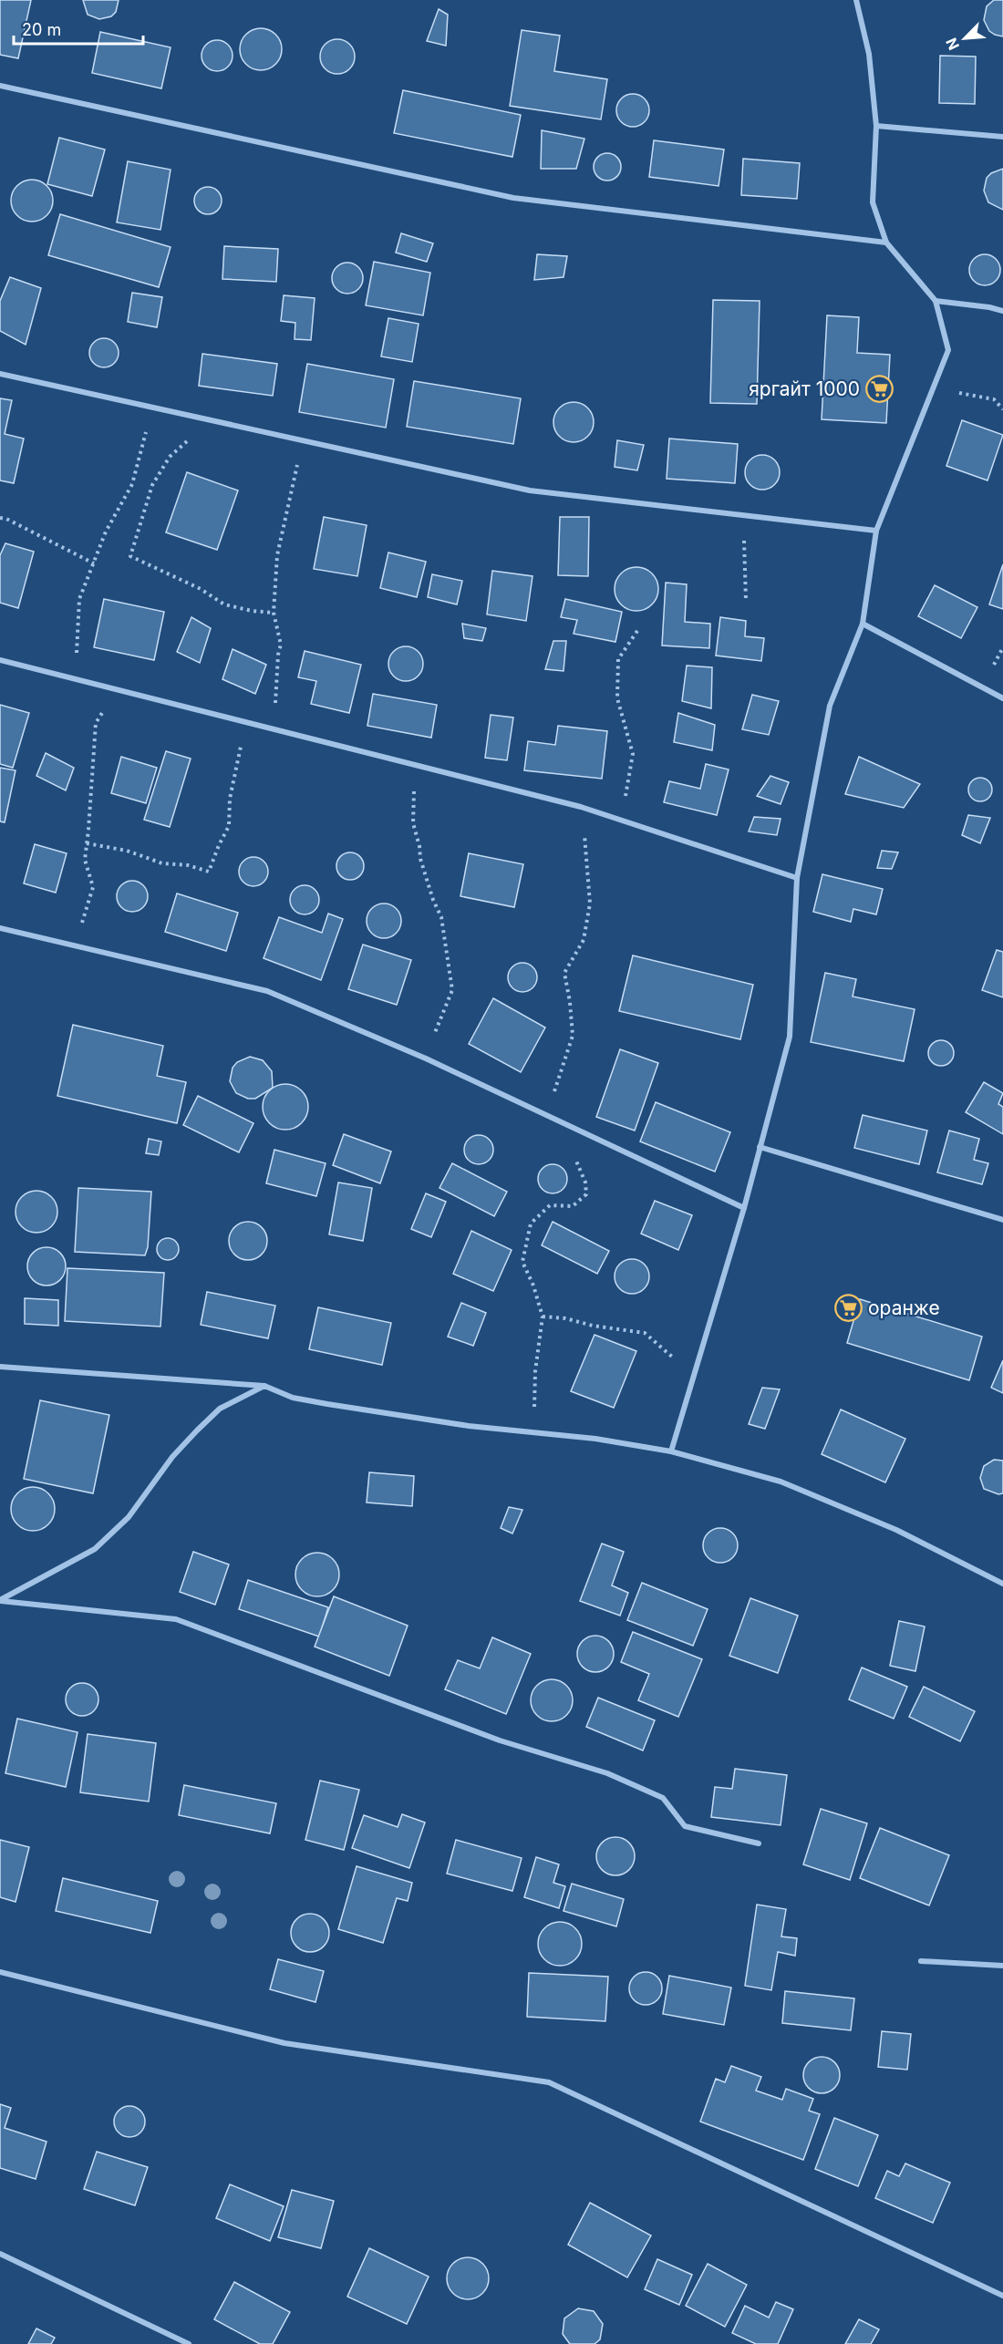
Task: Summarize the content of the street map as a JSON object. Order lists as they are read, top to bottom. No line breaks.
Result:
{"places":{"supermarket":["яргайт 1000","оранже"]},"scale_bar":"20 m","north":"bottom left"}
